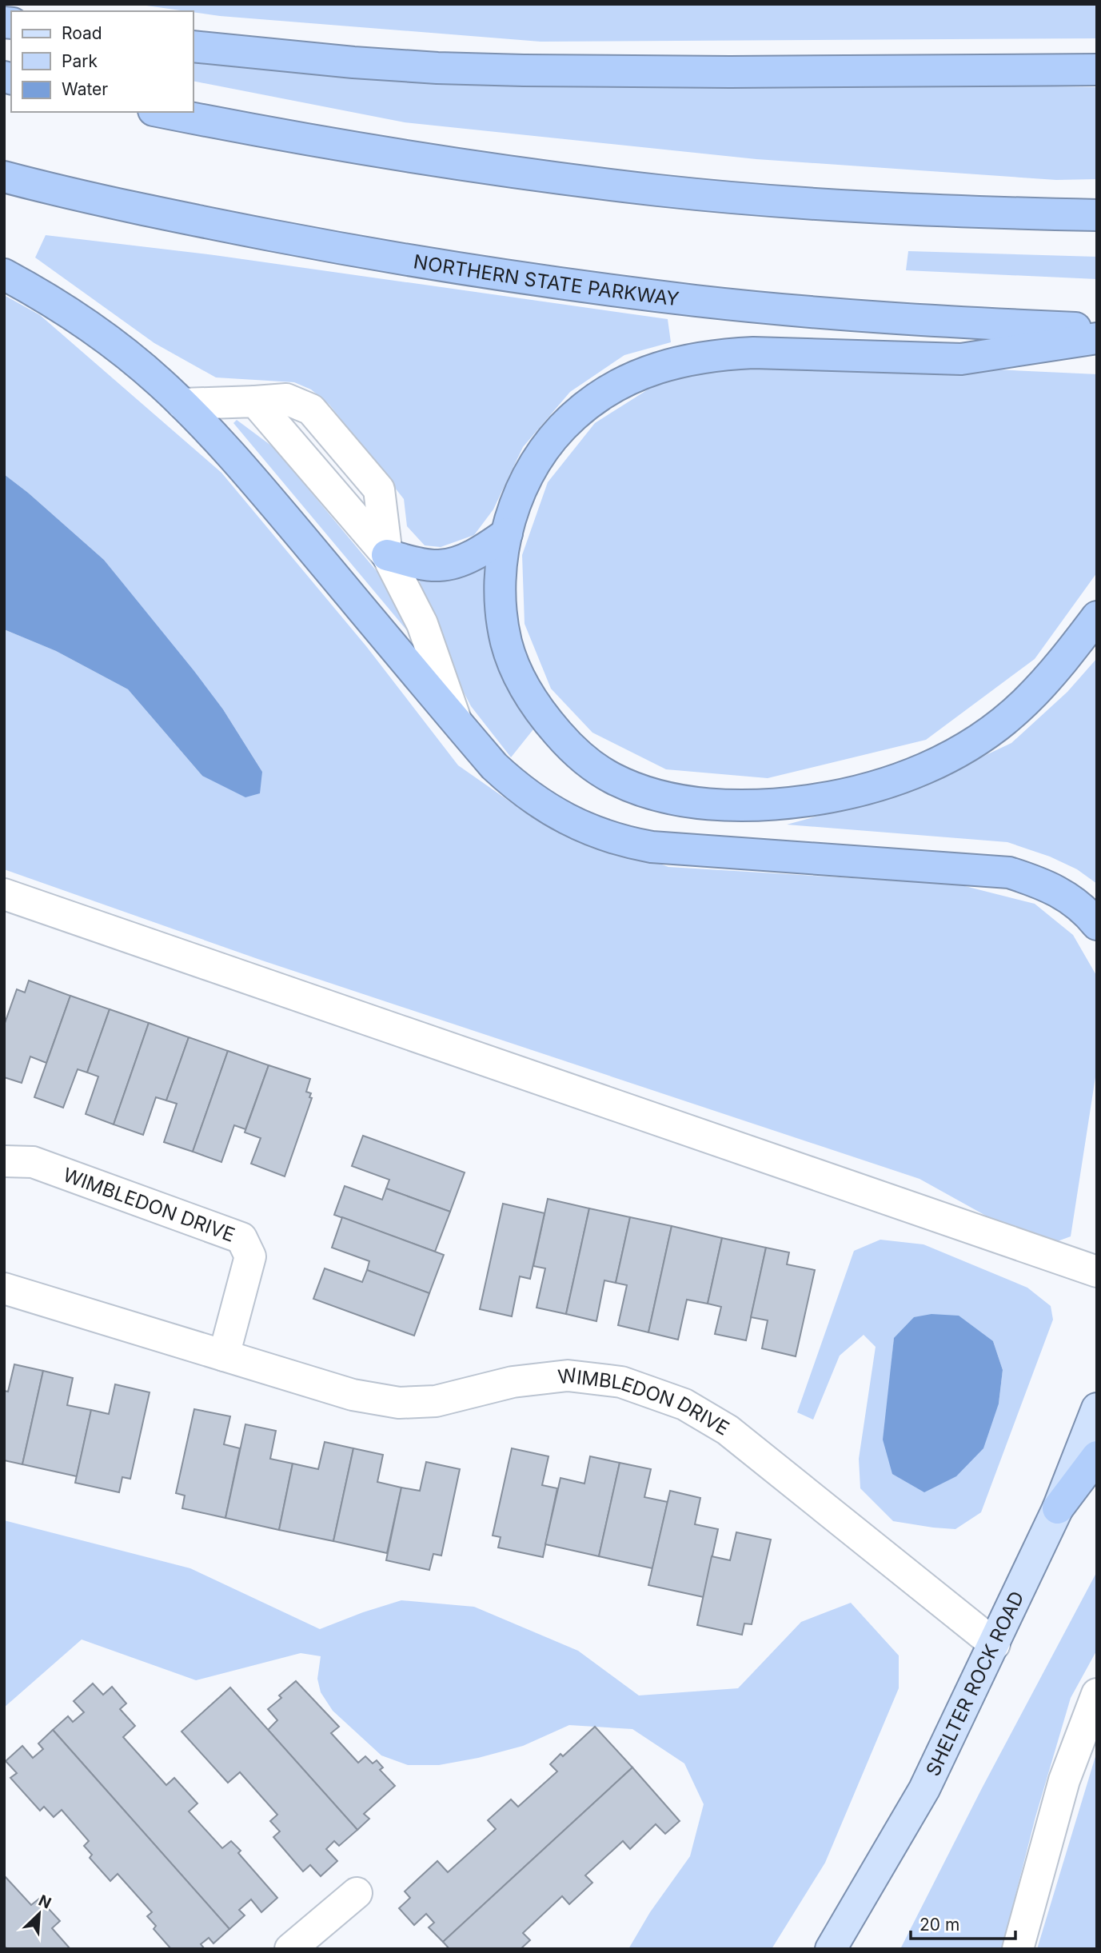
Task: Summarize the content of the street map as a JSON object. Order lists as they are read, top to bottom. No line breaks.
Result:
{"streets":{"highway":["NORTHERN STATE PARKWAY"],"main road":["SHELTER ROCK ROAD"],"street":["WIMBLEDON DRIVE"]},"crossings":[["WIMBLEDON DRIVE","SHELTER ROCK ROAD"]],"legend":["Road","Park","Water"],"scale_bar":"20 m","north":"top right"}
